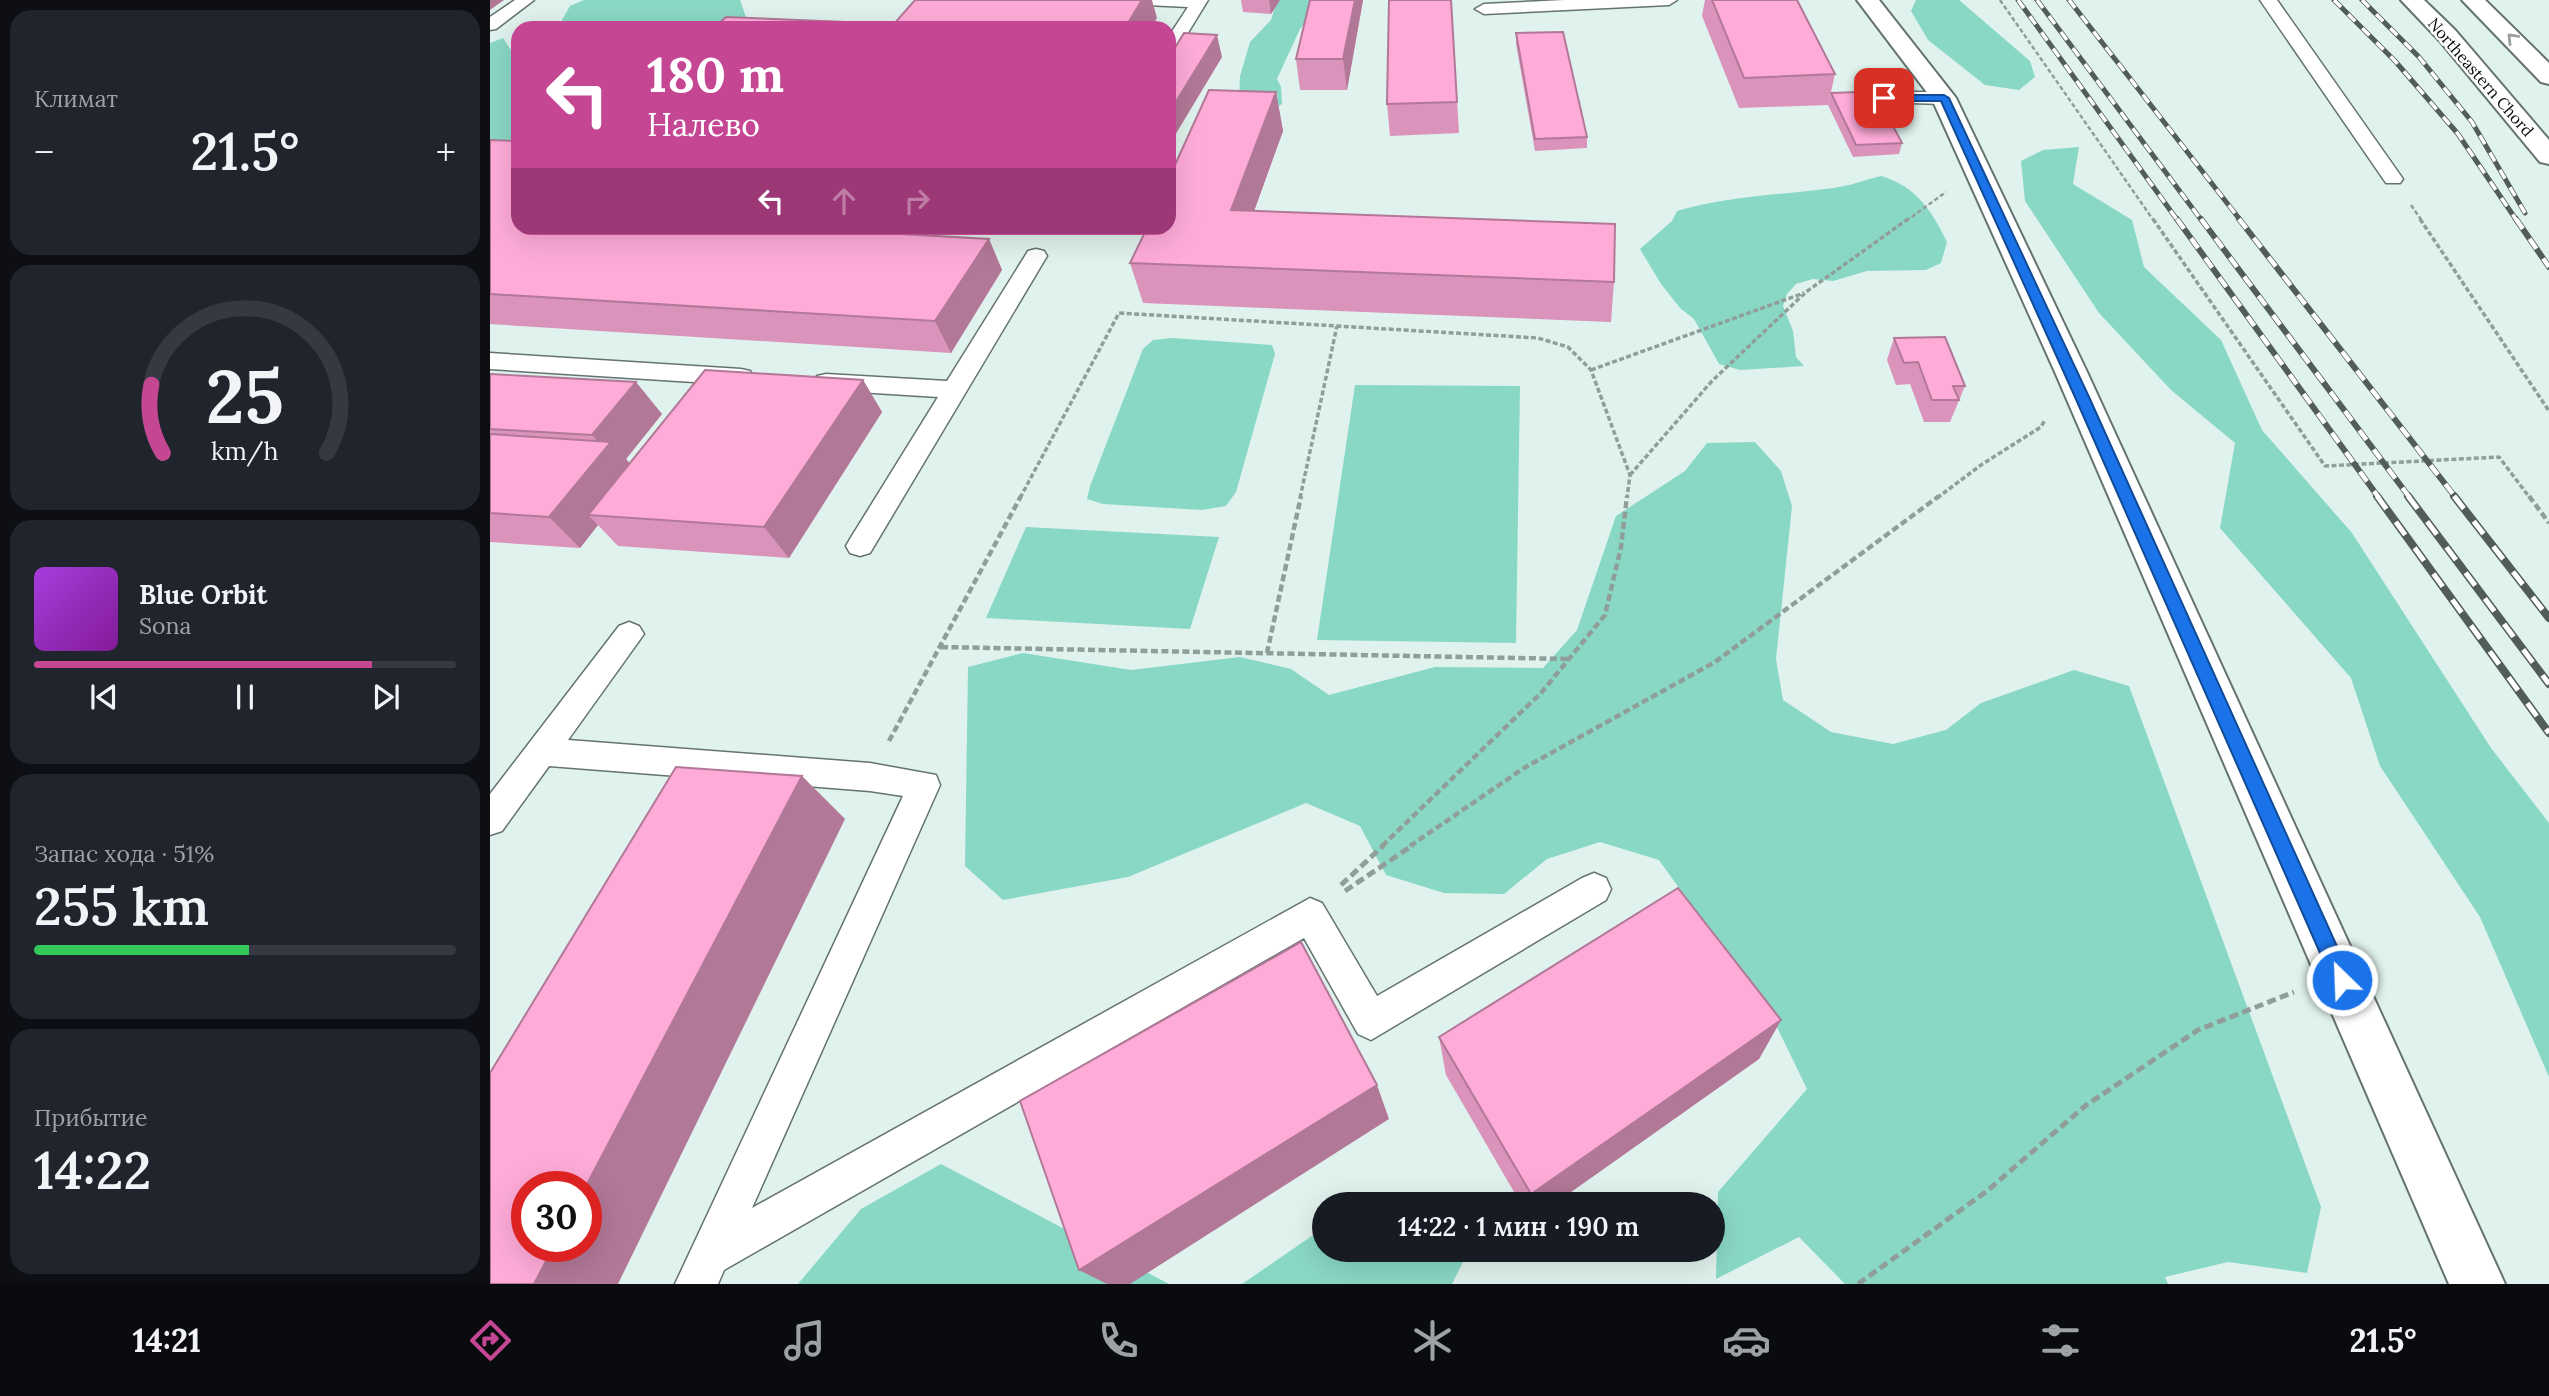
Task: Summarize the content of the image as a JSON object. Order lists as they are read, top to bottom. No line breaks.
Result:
{"streets":{"street":["Northeastern Chord"]},"page":{"tile":["Климат",["Запас хода · 51%","255 km"],["Прибытие","14:22"]],"turn":["180 m","Налево"],"heat":["−","21.5°","+"],"song":["Blue Orbit","Sona"],"limit":"30","trip":"14:22 · 1 мин · 190 m","tabs":["14:21","21.5°"],"gauge":["25","km/h"]}}
